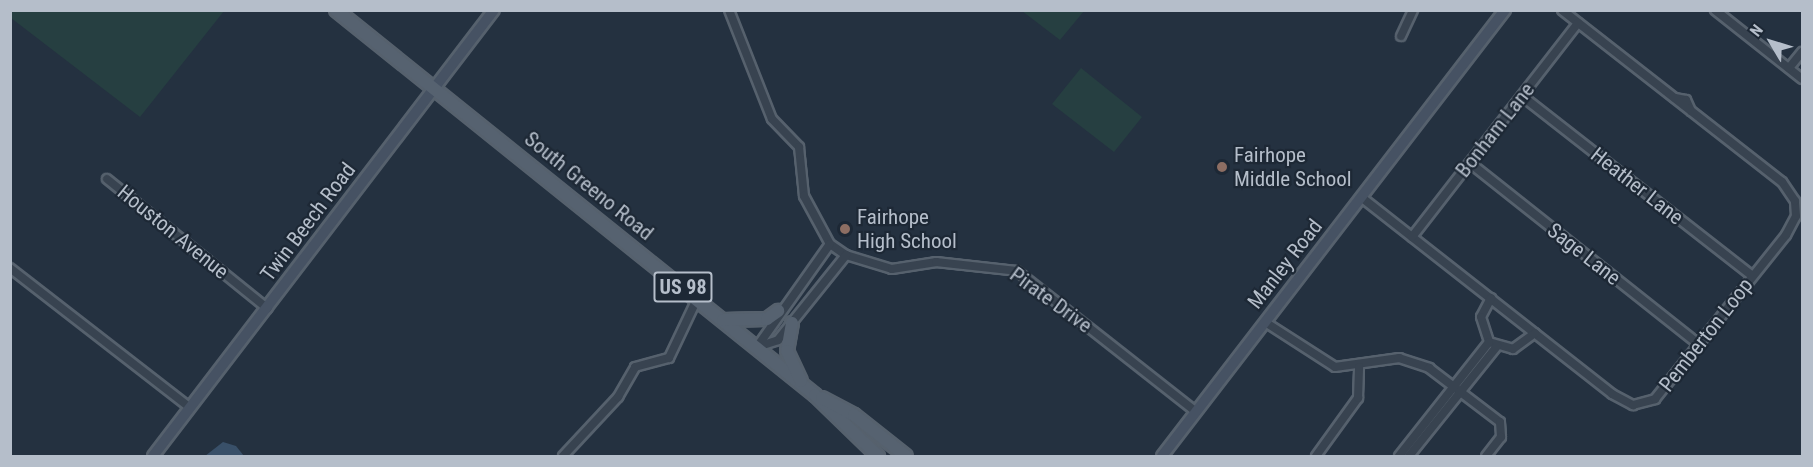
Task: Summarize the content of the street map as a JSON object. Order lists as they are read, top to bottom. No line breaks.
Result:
{"streets":{"main road":["South Greeno Road","US 98"],"street":["Bonham Lane","Heather Lane","Twin Beech Road","Houston Avenue","Sage Lane","Manley Road","Pirate Drive","Pemberton Loop"]},"crossings":[["Bonham Lane","Heather Lane"],["Bonham Lane","Sage Lane"],["Bonham Lane","Pemberton Loop"],["South Greeno Road","Twin Beech Road"],["Heather Lane","Pemberton Loop"],["Twin Beech Road","Houston Avenue"],["Sage Lane","Pemberton Loop"],["Manley Road","Pirate Drive"],["Manley Road","Pemberton Loop"]],"places":["Fairhope Middle School","Fairhope High School"],"north":"top left"}
